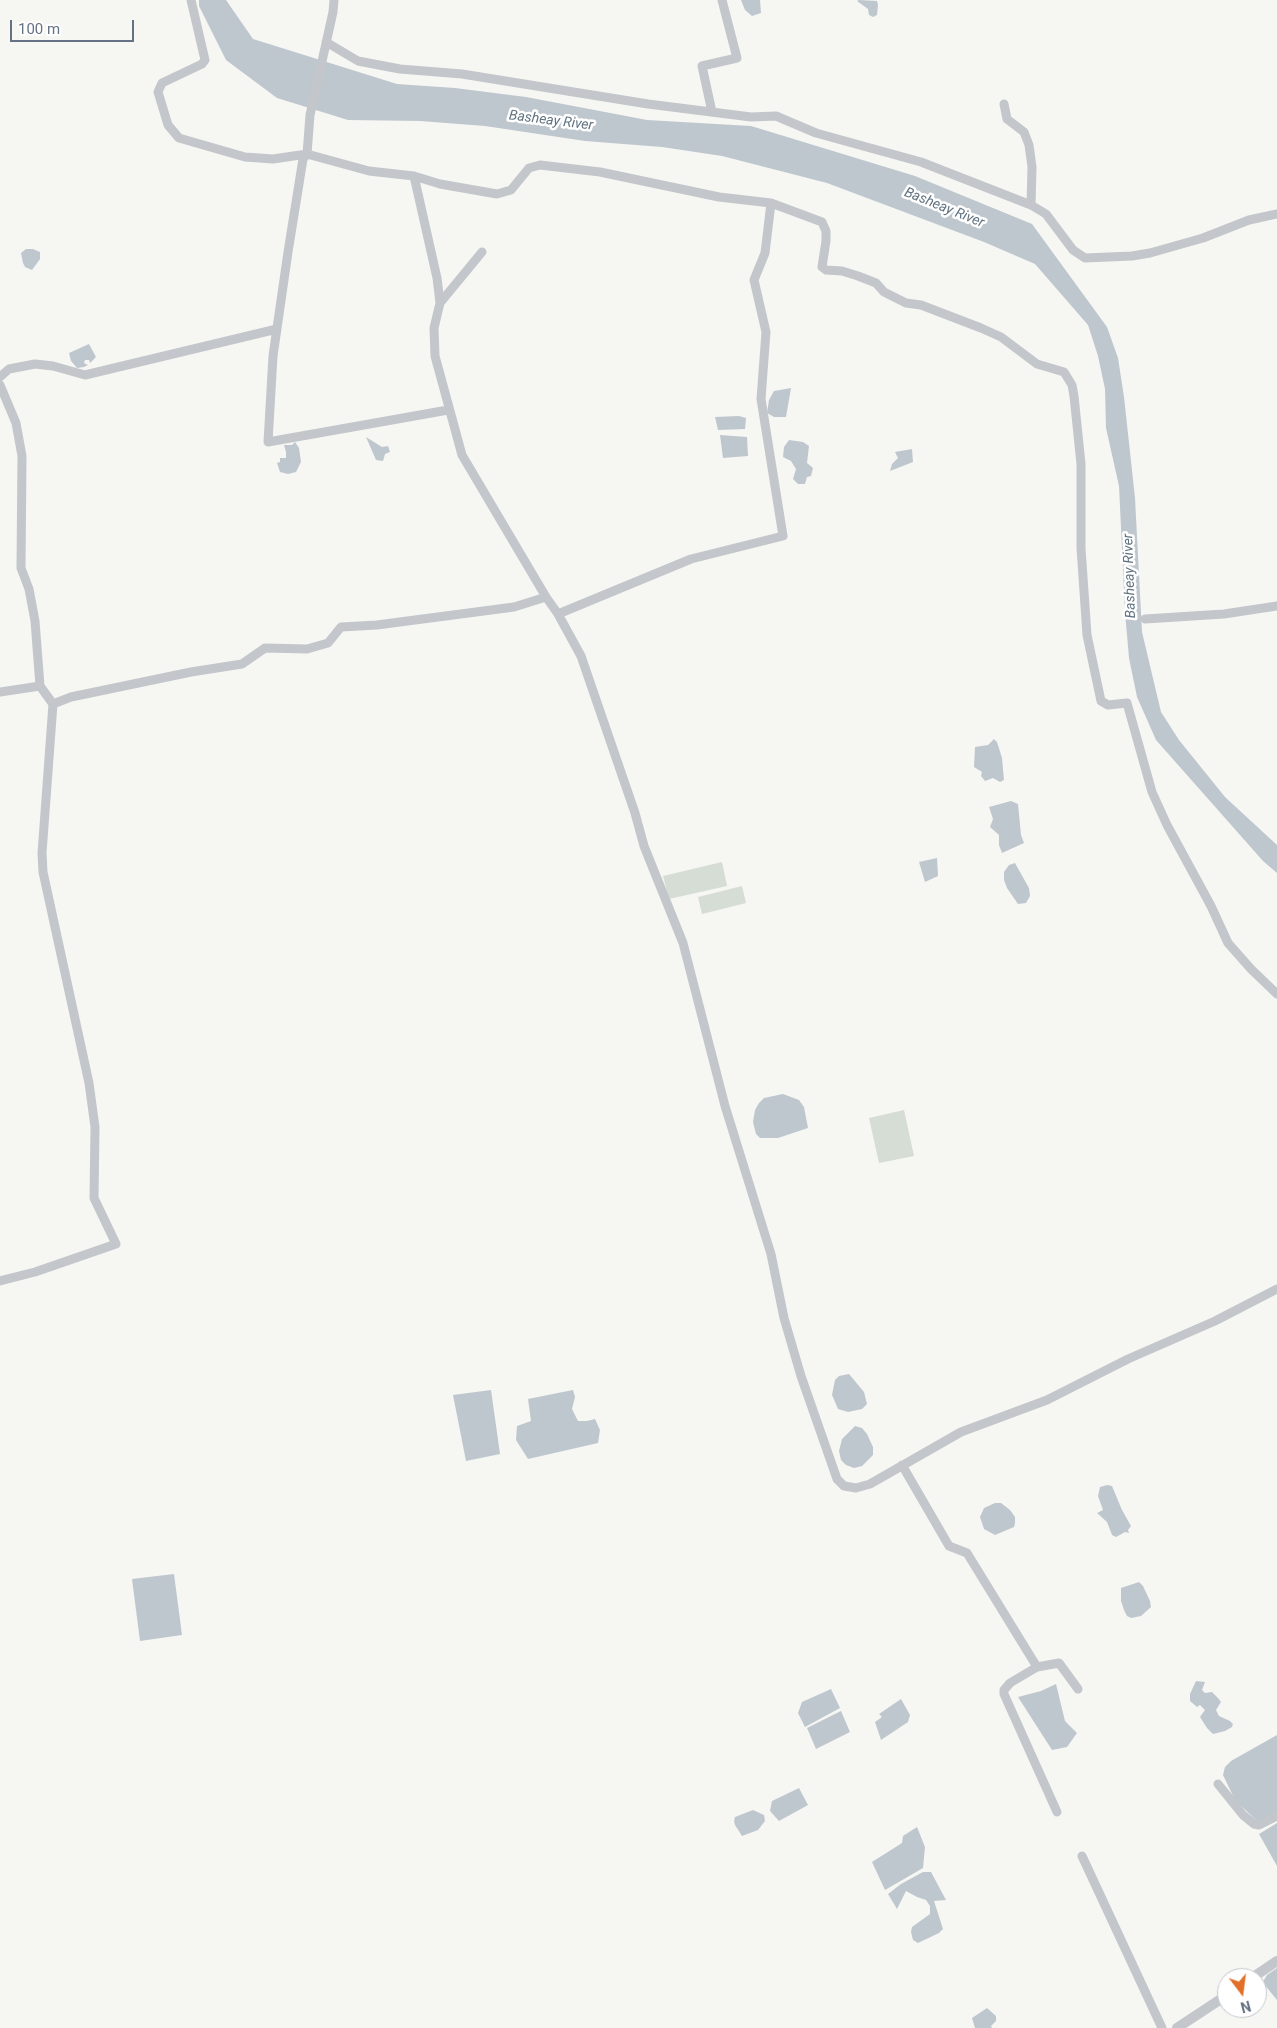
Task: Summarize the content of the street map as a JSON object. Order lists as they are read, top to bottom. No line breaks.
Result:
{"water":["Basheay River"],"scale_bar":"100 m","north":"bottom"}
